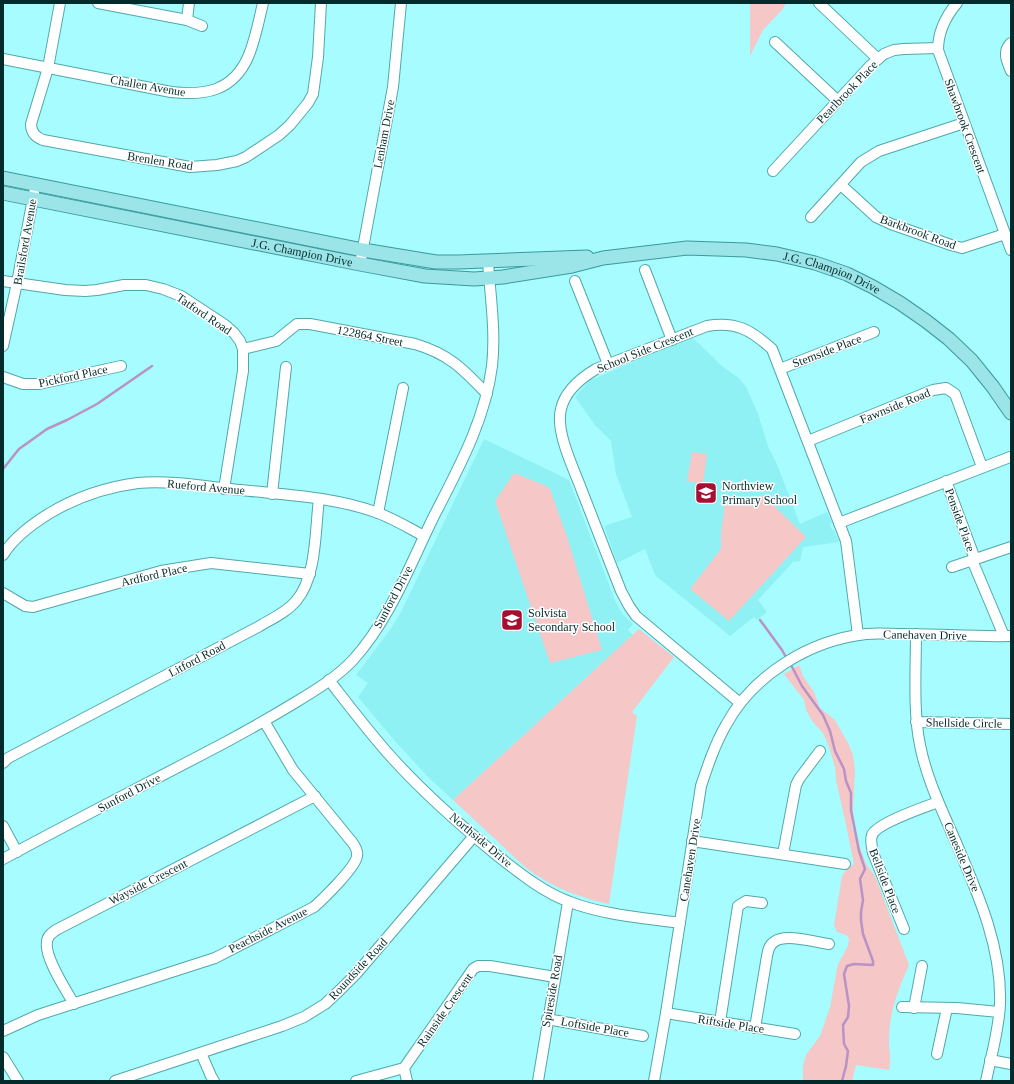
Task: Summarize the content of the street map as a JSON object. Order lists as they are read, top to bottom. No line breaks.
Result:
{"streets":{"main road":["J.G. Champion Drive"],"street":["Challen Avenue","Pearlbrook Place","Shawbrook Crescent","Lenham Drive","Brenlen Road","Barkbrook Road","Brailsford Avenue","Tatford Road","122864 Street","School Side Crescent","Stemside Place","Pickford Place","Fawnside Road","Rueford Avenue","Penside Place","Ardford Place","Sunford Drive","Canehaven Drive","Litford Road","Shellside Circle","Northside Drive","Caneside Drive","Bellside Place","Wayside Crescent","Peachside Avenue","Roundside Road","Spireside Road","Rainside Crescent","Riftside Place","Loftside Place"]},"crossings":[["Challen Avenue","Brenlen Road"],["Pearlbrook Place","Shawbrook Crescent"],["Shawbrook Crescent","Barkbrook Road"],["Lenham Drive","J.G. Champion Drive"],["Brailsford Avenue","J.G. Champion Drive"],["Brailsford Avenue","Tatford Road"],["J.G. Champion Drive","Sunford Drive"],["Tatford Road","122864 Street"],["122864 Street","Sunford Drive"],["School Side Crescent","Stemside Place"],["School Side Crescent","Fawnside Road"],["School Side Crescent","Canehaven Drive"],["Rueford Avenue","Sunford Drive"],["Rueford Avenue","Litford Road"],["Ardford Place","Litford Road"],["Sunford Drive","Northside Drive"],["Sunford Drive","Peachside Avenue"],["Canehaven Drive","Northside Drive"],["Canehaven Drive","Caneside Drive"],["Canehaven Drive","Riftside Place"],["Shellside Circle","Caneside Drive"],["Northside Drive","Roundside Road"],["Northside Drive","Spireside Road"],["Caneside Drive","Bellside Place"],["Wayside Crescent","Peachside Avenue"],["Spireside Road","Rainside Crescent"],["Spireside Road","Loftside Place"]],"places":{"school or university":["Northview Primary School","Solvista Secondary School"]}}
